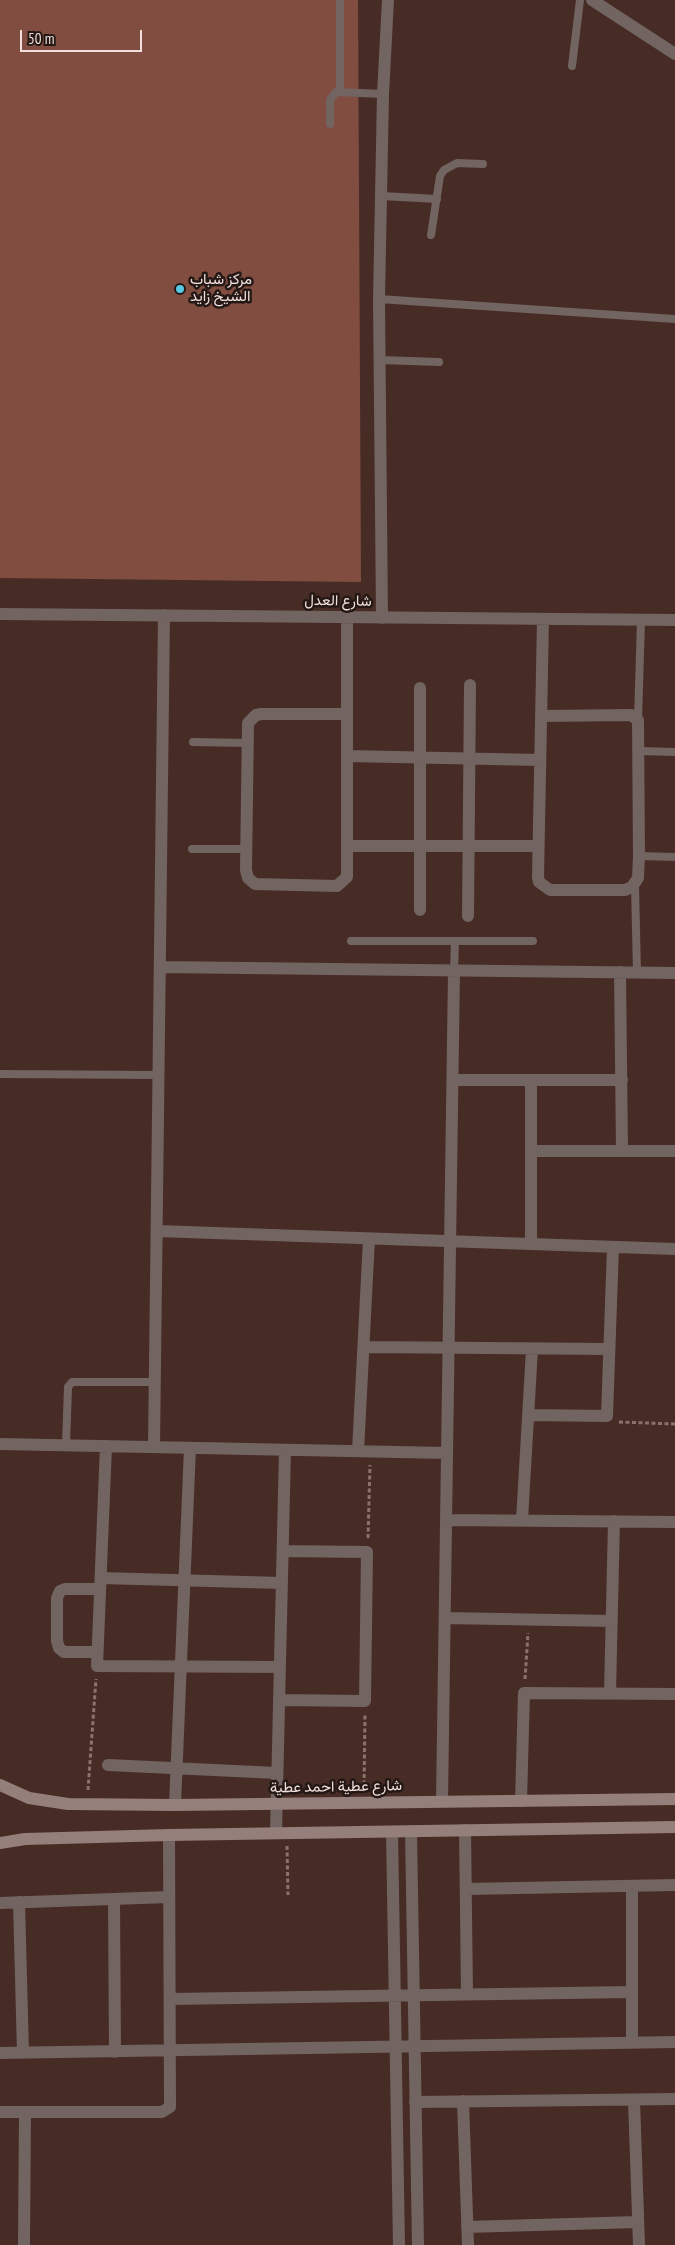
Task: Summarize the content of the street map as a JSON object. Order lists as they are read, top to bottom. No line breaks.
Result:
{"streets":{"street":["شارع العدل","شارع عطية احمد عطية"]},"places":["مركز شباب الشيخ زايد"],"scale_bar":"50 m"}
